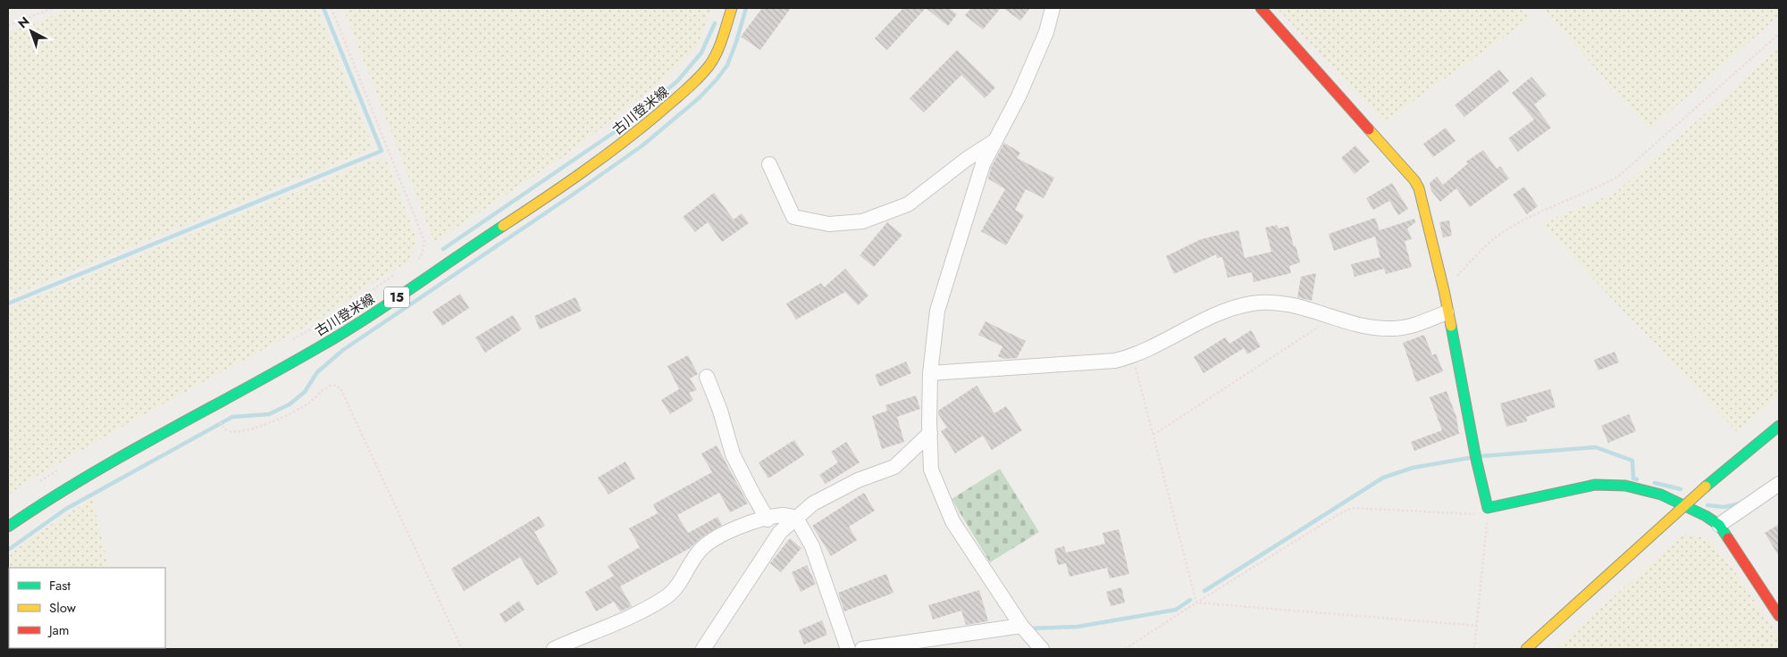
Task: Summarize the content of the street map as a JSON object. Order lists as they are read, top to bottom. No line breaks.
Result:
{"streets":{"street":["古川登米線","15"]},"legend":["Fast","Slow","Jam"],"north":"top left"}
